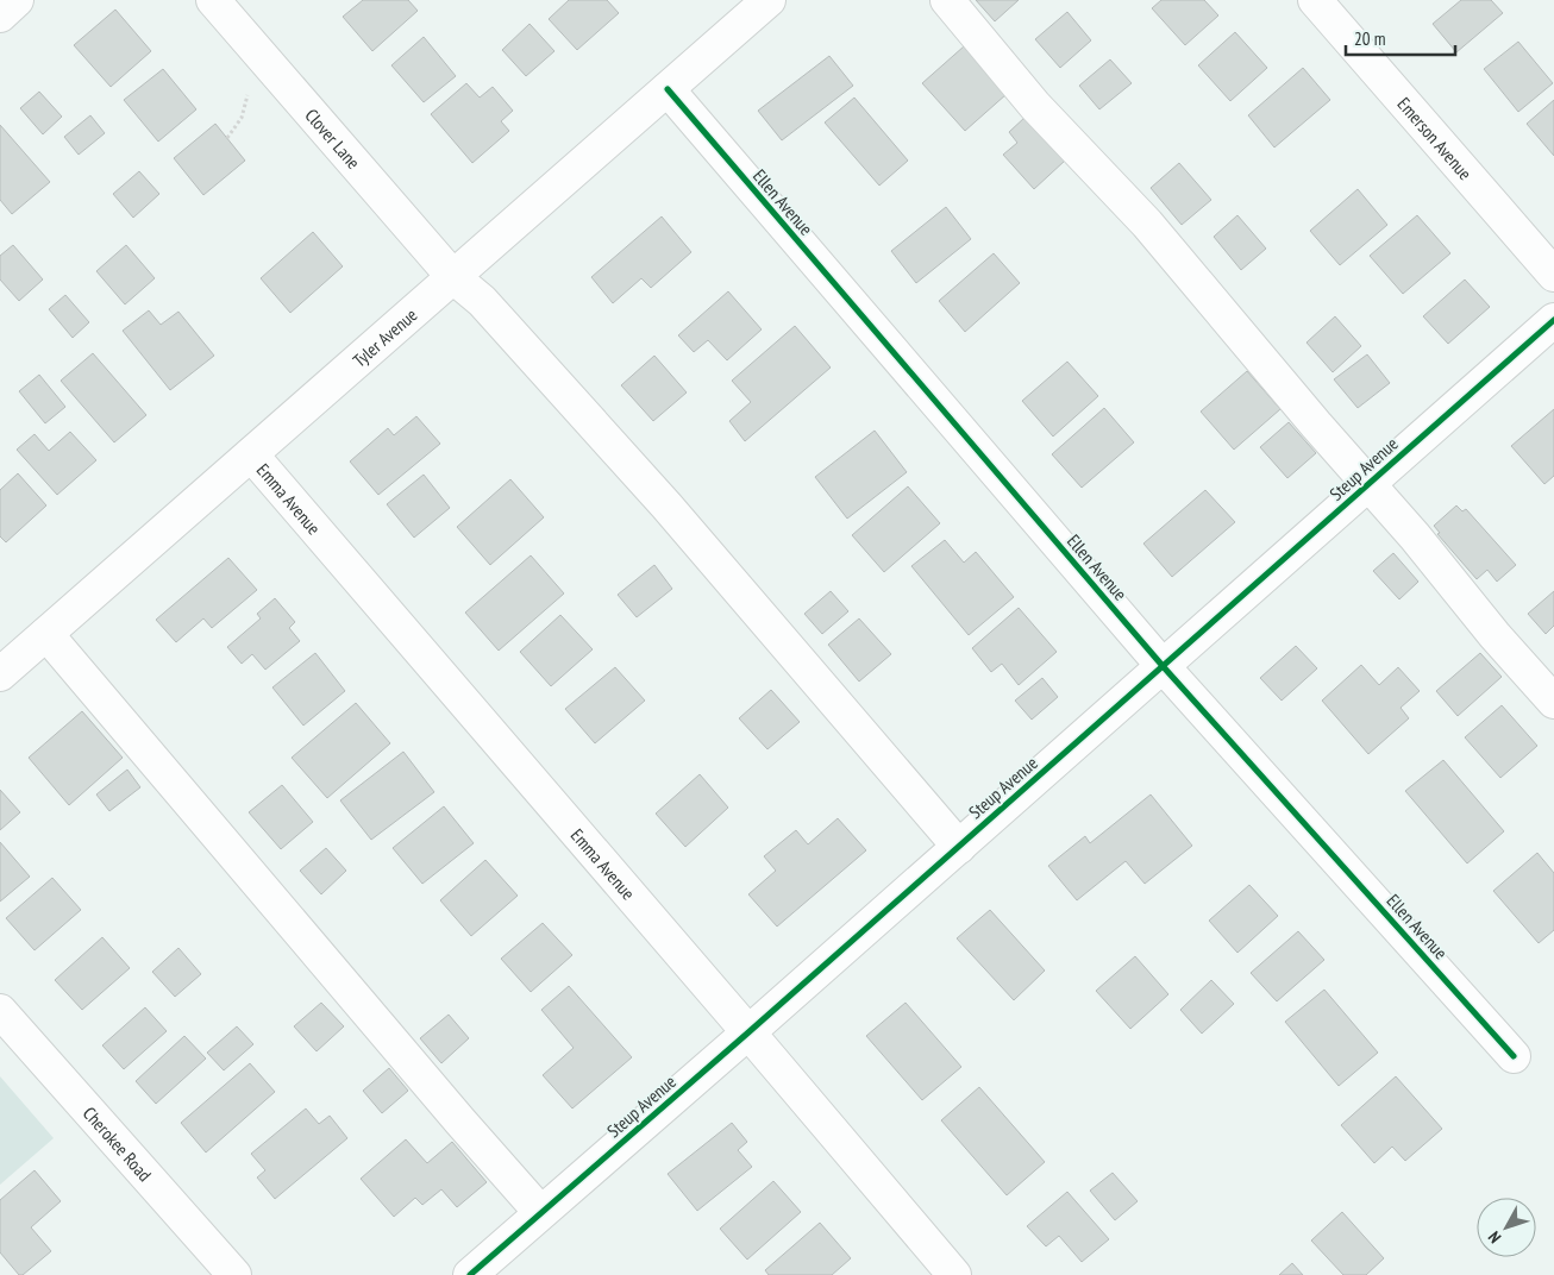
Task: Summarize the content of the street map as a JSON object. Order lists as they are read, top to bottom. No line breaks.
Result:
{"streets":{"street":["Clover Lane","Emerson Avenue","Ellen Avenue","Tyler Avenue","Steup Avenue","Emma Avenue","Cherokee Road"]},"crossings":[["Clover Lane","Tyler Avenue"],["Clover Lane","Steup Avenue"],["Ellen Avenue","Tyler Avenue"],["Ellen Avenue","Steup Avenue"],["Tyler Avenue","Emma Avenue"],["Steup Avenue","Emma Avenue"]],"scale_bar":"20 m","north":"bottom left"}
